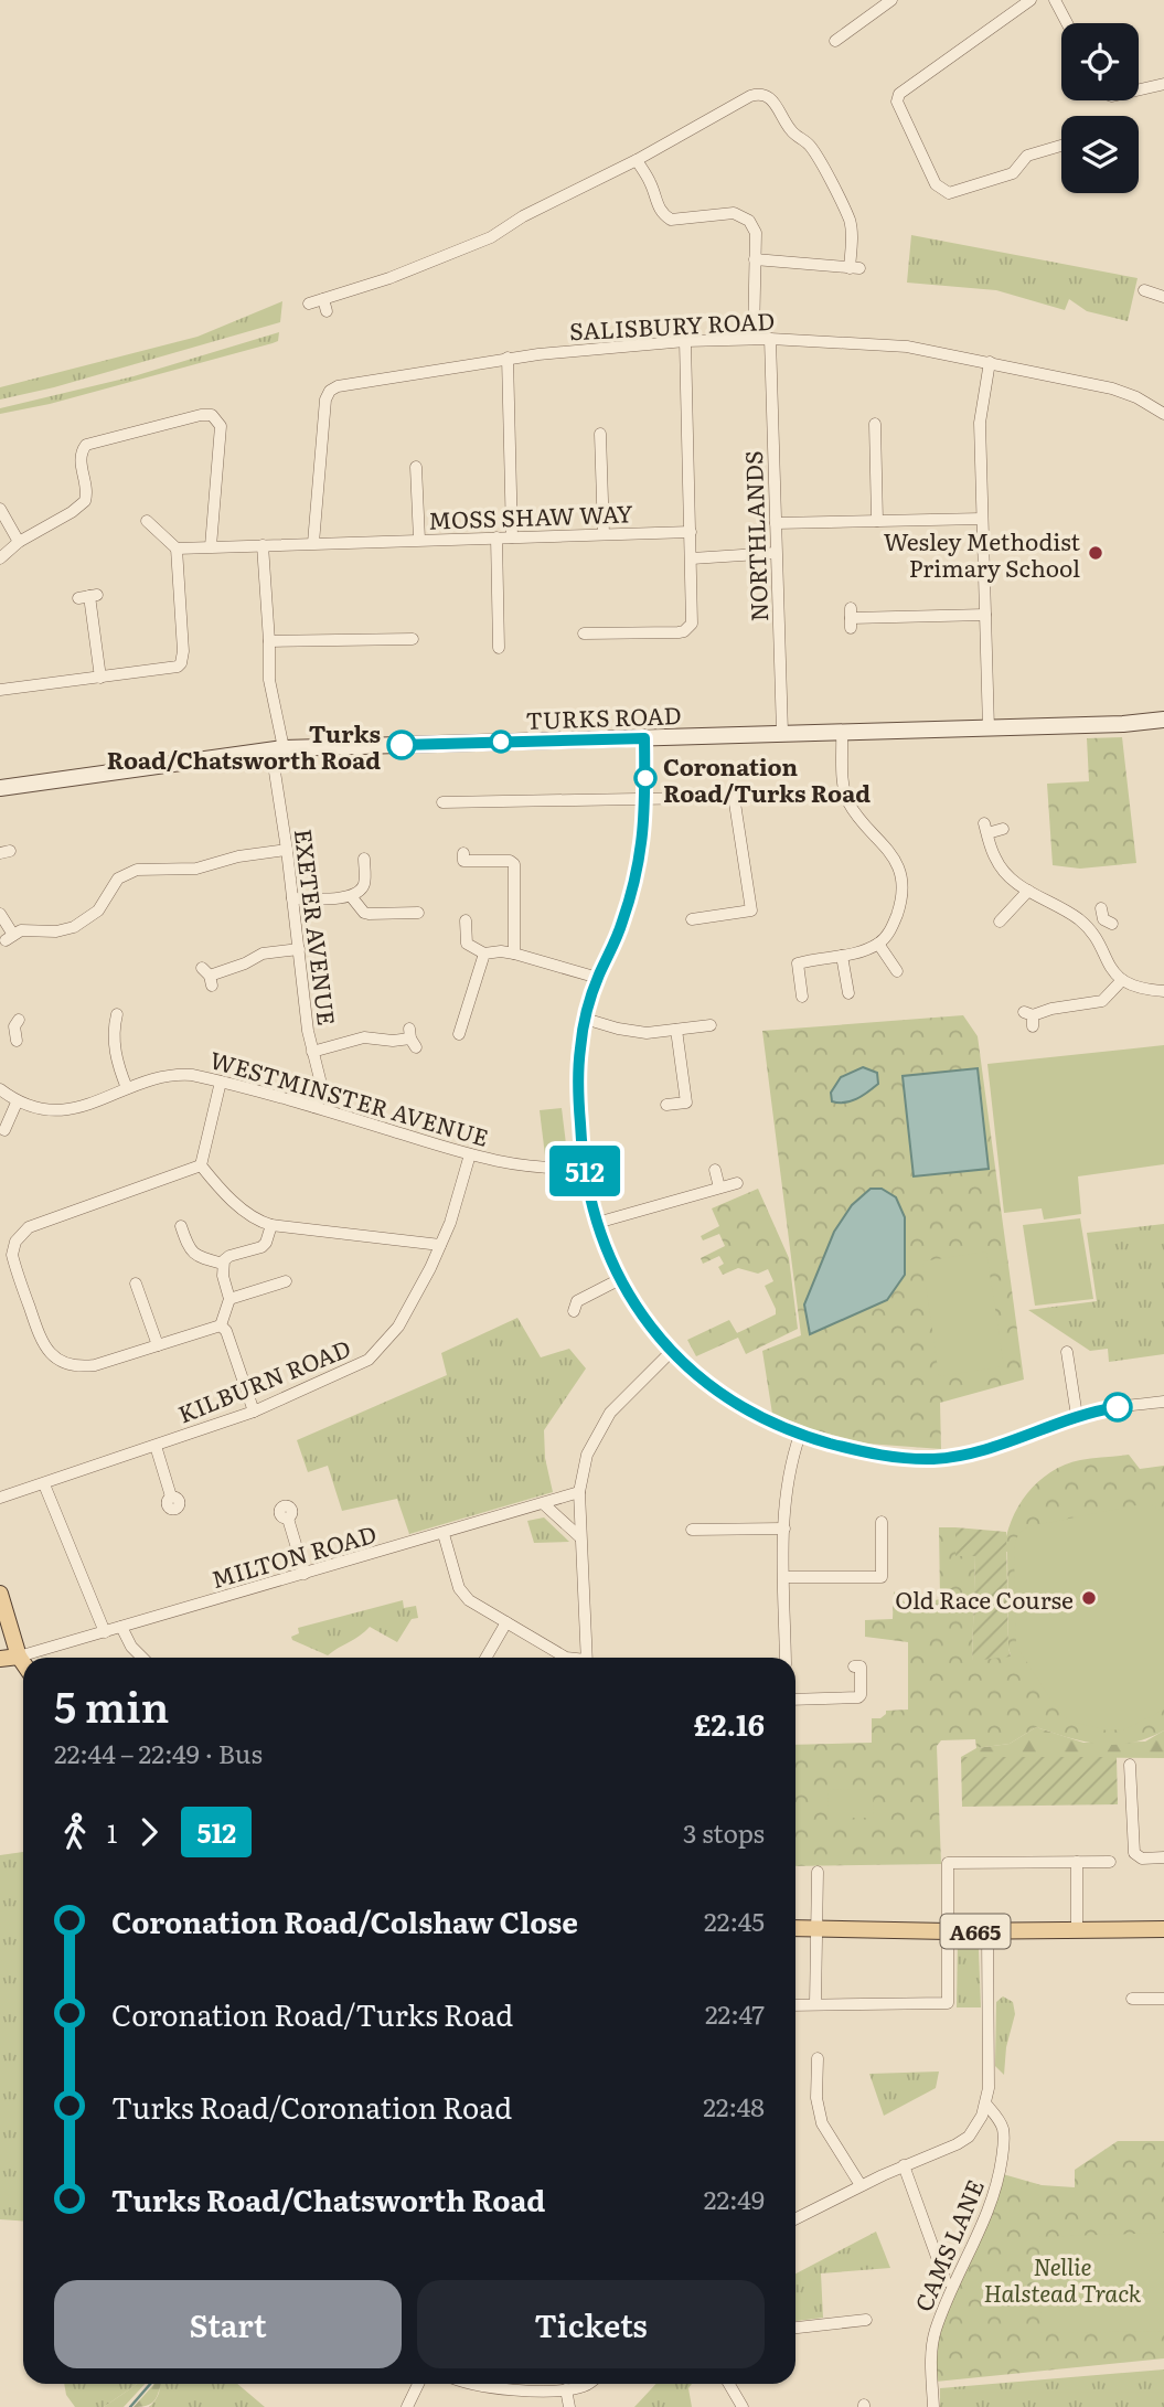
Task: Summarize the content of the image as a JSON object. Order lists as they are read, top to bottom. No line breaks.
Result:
{"streets":{"main road":["A665"],"street":["SALISBURY ROAD","MOSS SHAW WAY","NORTHLANDS","TURKS ROAD","EXETER AVENUE","WESTMINSTER AVENUE","KILBURN ROAD","MILTON ROAD","CAMS LANE"]},"crossings":[["SALISBURY ROAD","MOSS SHAW WAY"],["SALISBURY ROAD","NORTHLANDS"],["MOSS SHAW WAY","EXETER AVENUE"],["NORTHLANDS","TURKS ROAD"],["TURKS ROAD","EXETER AVENUE"],["EXETER AVENUE","WESTMINSTER AVENUE"],["WESTMINSTER AVENUE","KILBURN ROAD"]],"parks":["Nellie Halstead Track"],"places":["Wesley Methodist Primary School","Turks Road/Chatsworth Road","Coronation Road/Turks Road","Old Race Course"],"lines":["bus line 512"],"page":{"on_map":"512","heading":["5 min","22:44 – 22:49 · Bus","£2.16"],"legs":["1","512","3 stops"],"list":[{"name":"Coronation Road/Colshaw Close","value":"22:45"},{"name":"Coronation Road/Turks Road","value":"22:47"},{"name":"Turks Road/Coronation Road","value":"22:48"},{"name":"Turks Road/Chatsworth Road","value":"22:49"}],"buttons":["Start","Tickets"]}}
